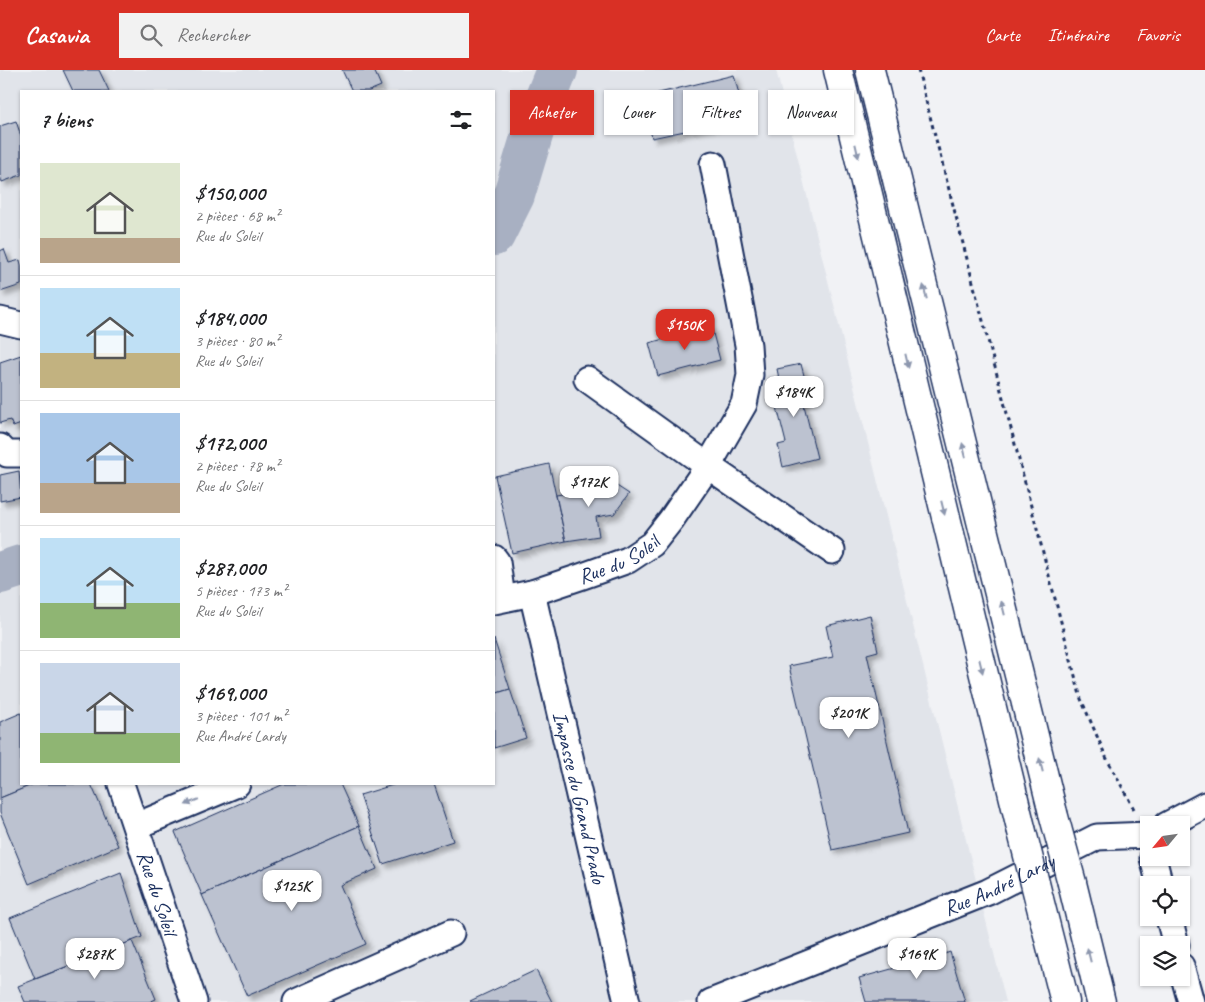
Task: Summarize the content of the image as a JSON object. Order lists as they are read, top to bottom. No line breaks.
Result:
{"streets":{"street":["Rue du Soleil","Impasse du Grand Prado","Rue André Lardy"]},"crossings":[["Rue du Soleil","Impasse du Grand Prado"]],"north":"bottom left","page":{"header":"Casavia","search":"Rechercher","nav":["Carte","Itinéraire","Favoris"],"chip":["Acheter","Louer","Filtres","Nouveau"],"heading":"7 biens","list":[{"name":"$150,000","note":"2 pièces · 68 m² · Rue du Soleil"},{"name":"$184,000","note":"3 pièces · 80 m² · Rue du Soleil"},{"name":"$172,000","note":"2 pièces · 78 m² · Rue du Soleil"},{"name":"$287,000","note":"5 pièces · 173 m² · Rue du Soleil"},{"name":"$169,000","note":"3 pièces · 101 m² · Rue André Lardy"}],"price":["$150K","$184K","$172K","$201K","$125K","$287K","$169K"]}}
